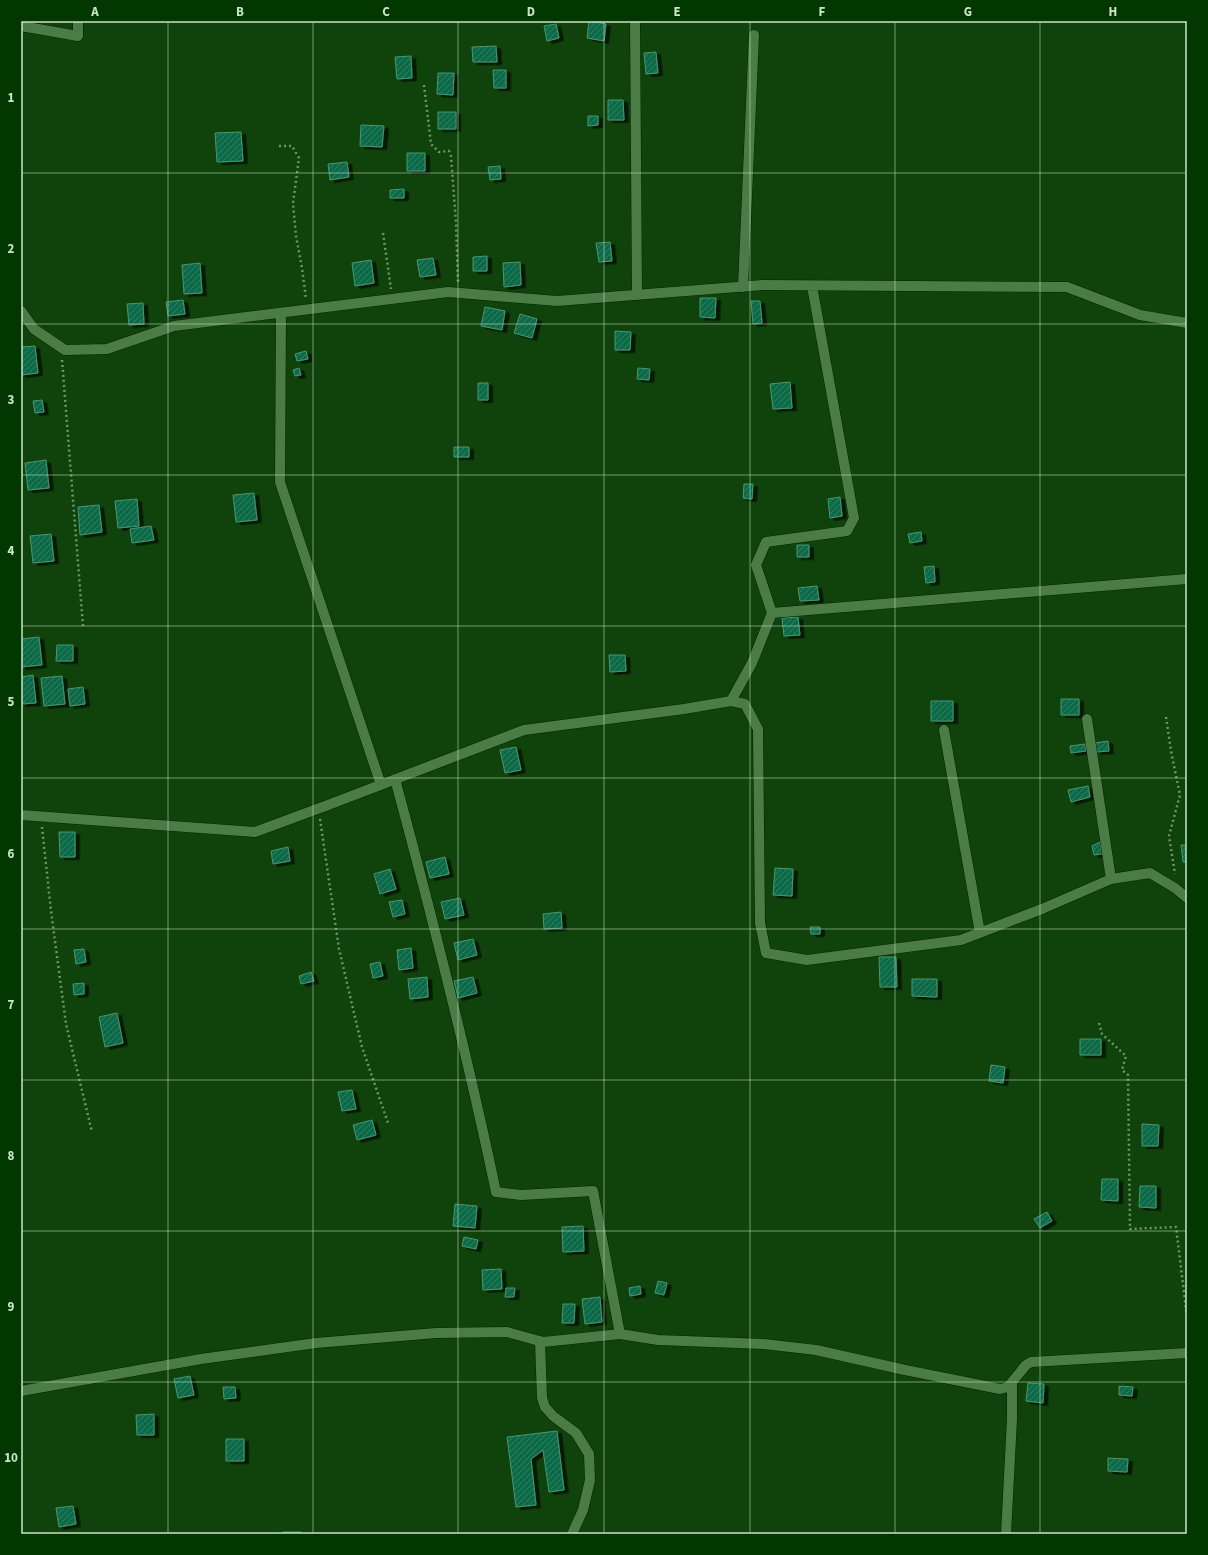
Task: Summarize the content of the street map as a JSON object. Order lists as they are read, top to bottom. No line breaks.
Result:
{"grid":{"columns":["A","B","C","D","E","F","G","H"],"rows":["1","2","3","4","5","6","7","8","9","10"]}}
